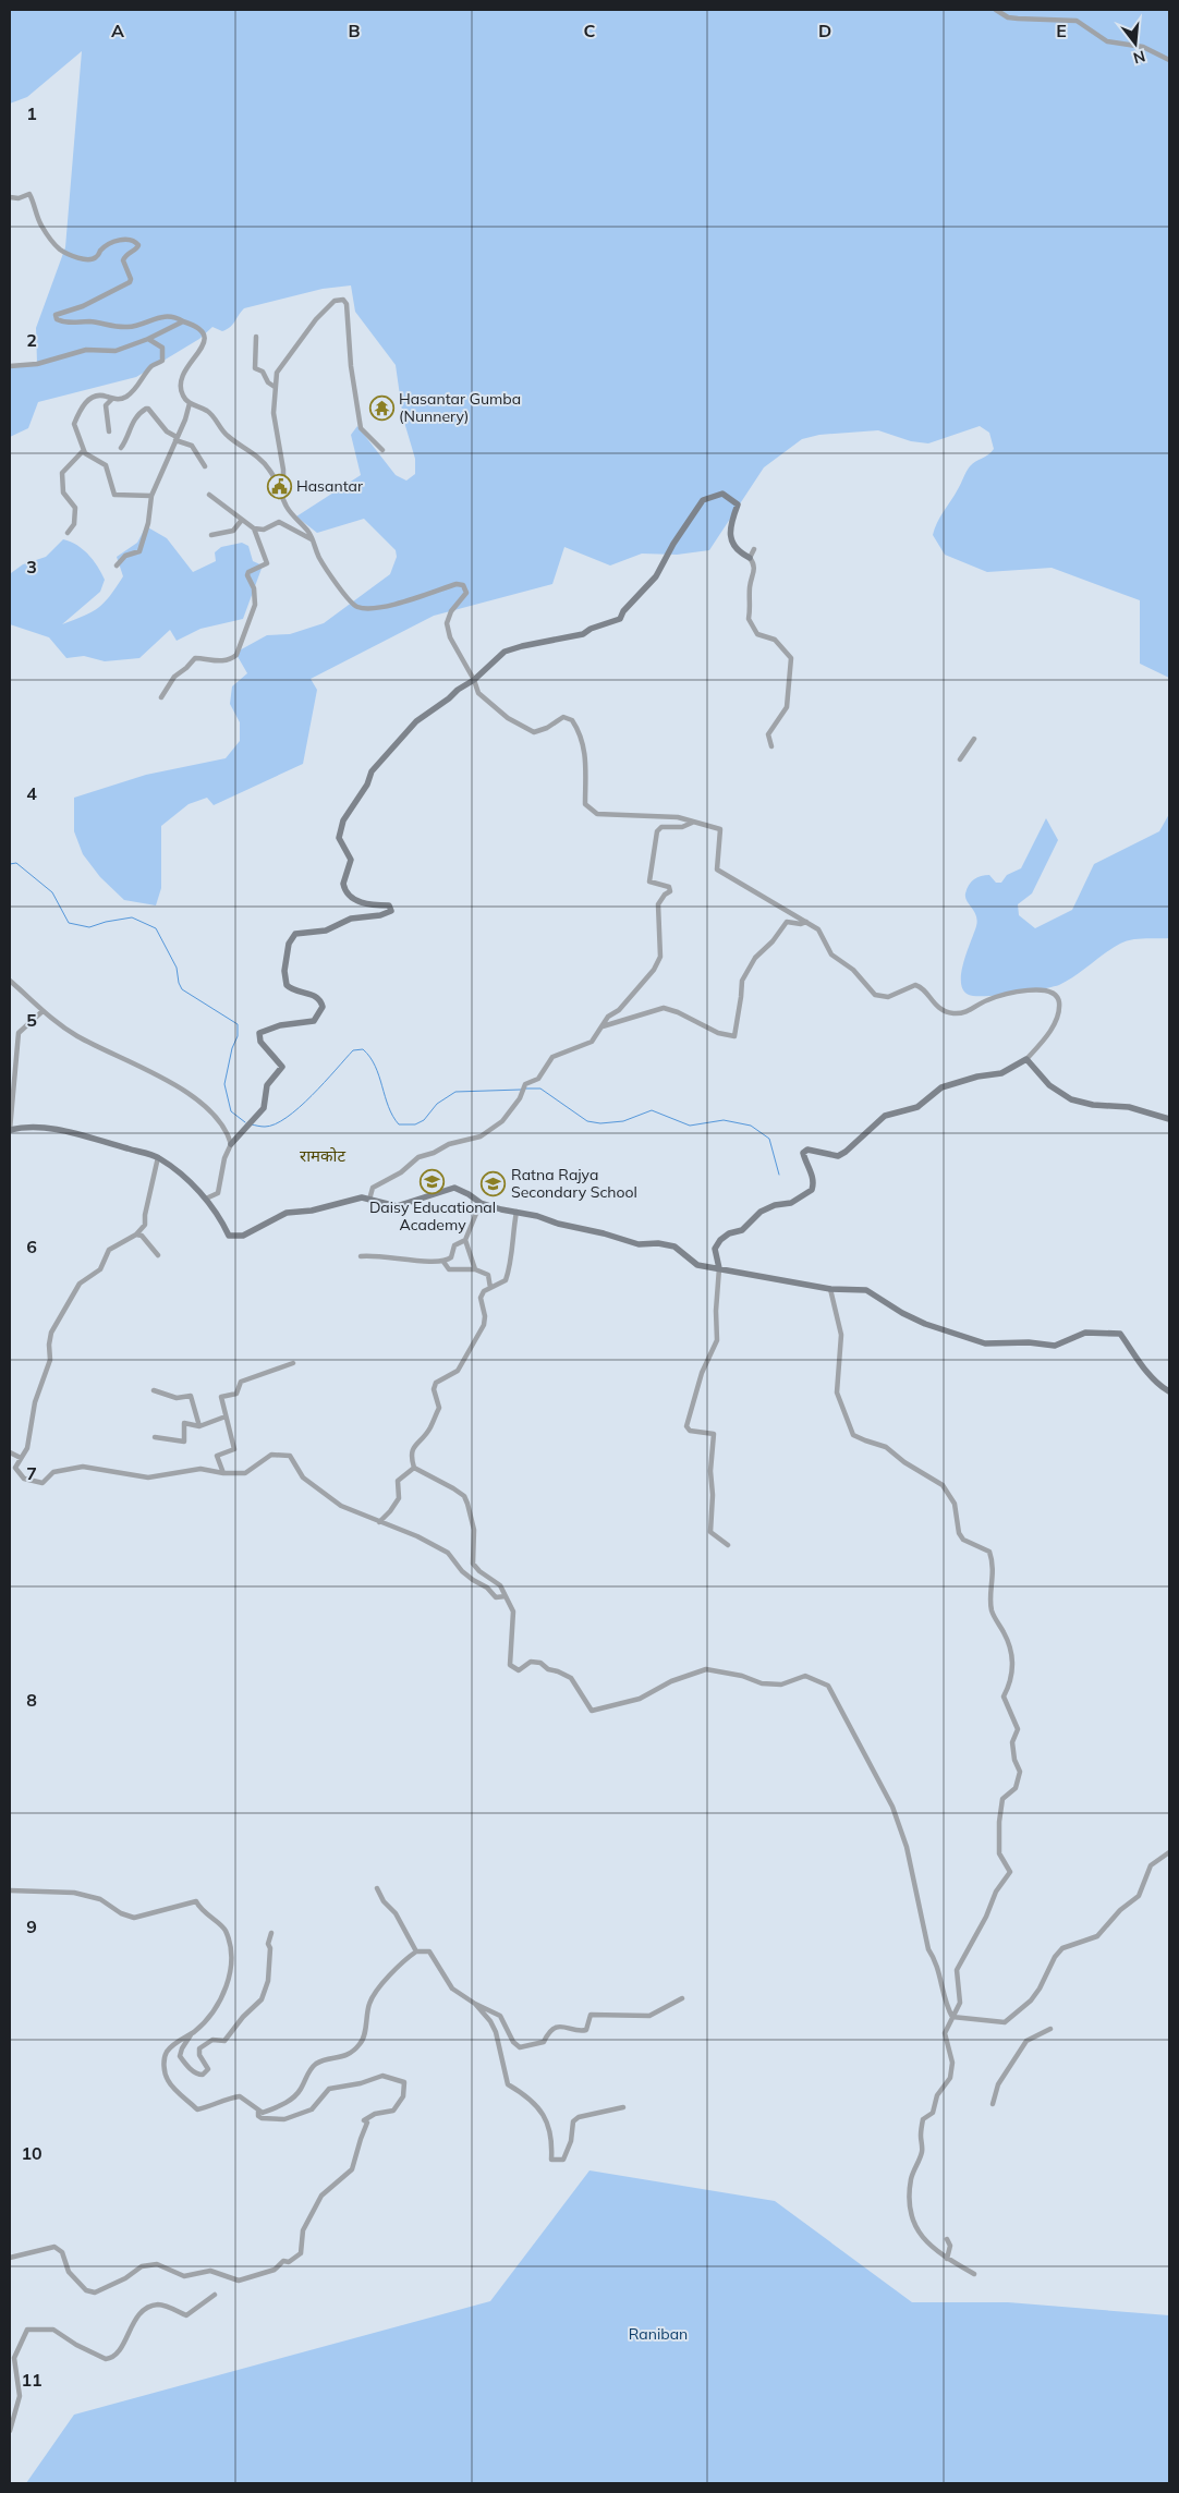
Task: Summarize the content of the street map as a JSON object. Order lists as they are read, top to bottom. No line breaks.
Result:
{"districts":["रामकोट"],"parks":["Raniban"],"places":{"temple":["Hasantar Gumba (Nunnery)"],"public building":["Hasantar"],"school or university":["Daisy Educational Academy","Ratna Rajya Secondary School"]},"north":"bottom","grid":{"columns":["A","B","C","D","E"],"rows":["1","2","3","4","5","6","7","8","9","10","11"]}}
